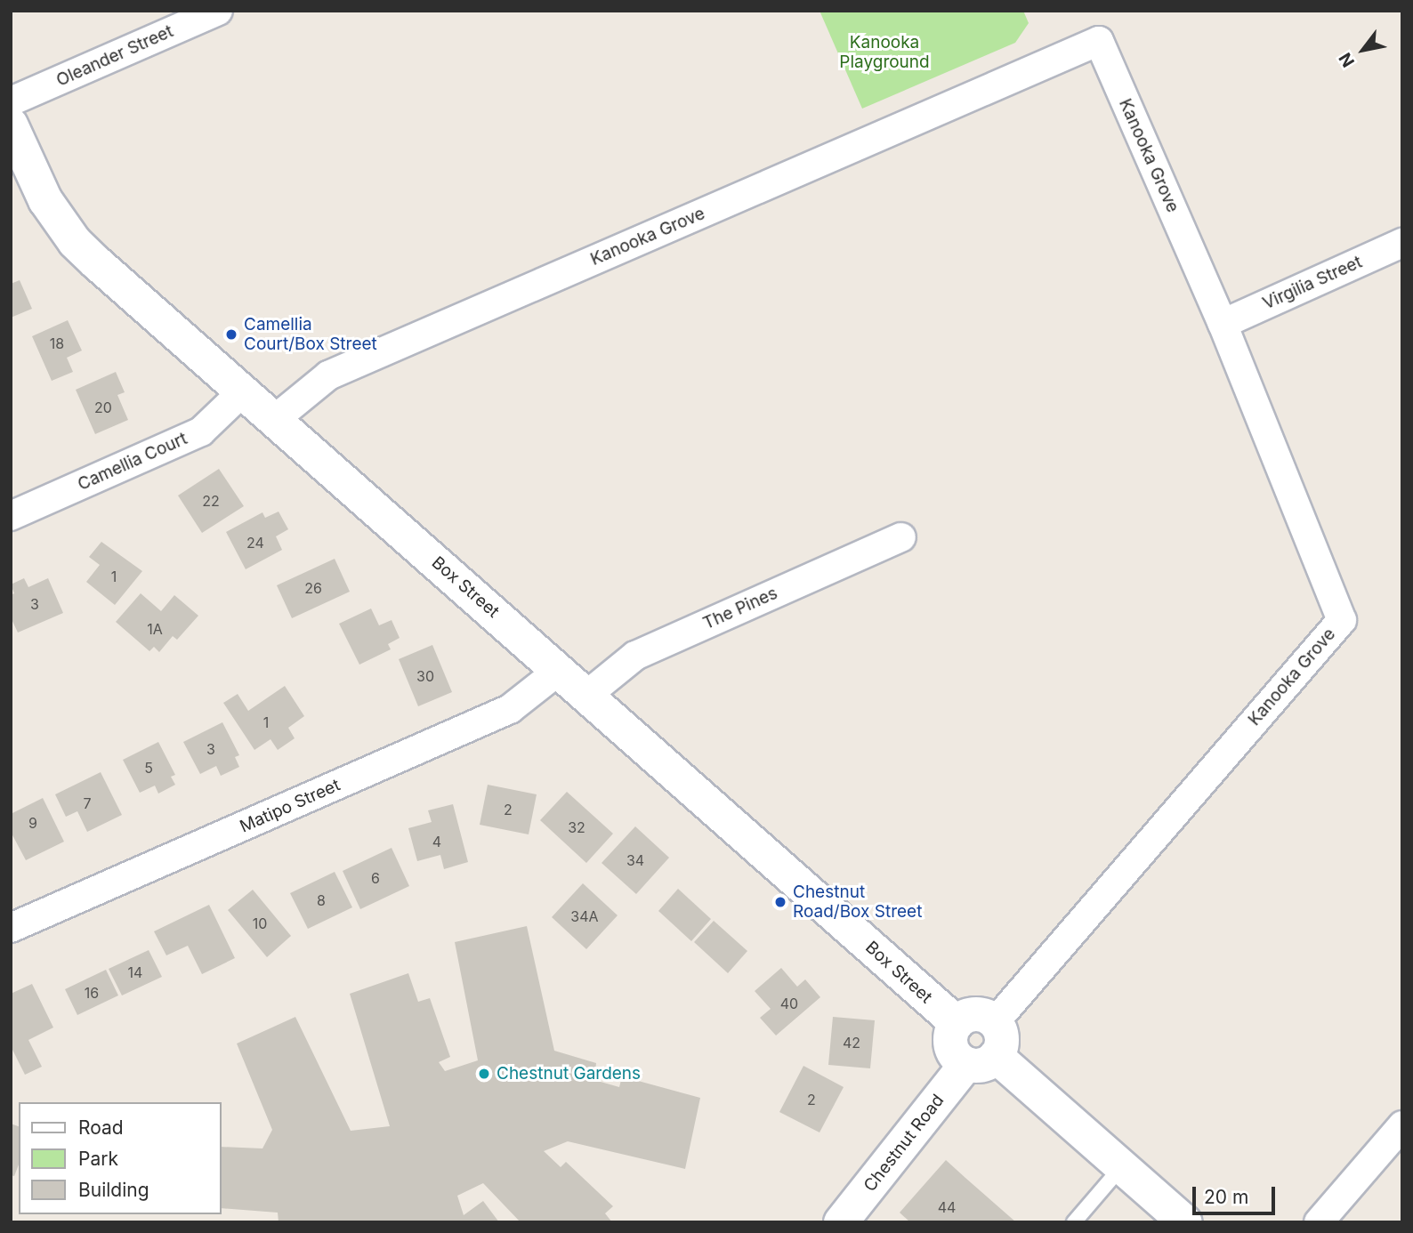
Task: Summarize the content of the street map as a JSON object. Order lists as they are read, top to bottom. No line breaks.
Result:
{"streets":{"main road":["Box Street","Chestnut Road"],"street":["Oleander Street","Kanooka Grove","Virgilia Street","Camellia Court","The Pines","Matipo Street"]},"crossings":[["Kanooka Grove","Virgilia Street"],["Kanooka Grove","Box Street"],["Kanooka Grove","Chestnut Road"],["Camellia Court","Box Street"],["Box Street","The Pines"],["Box Street","Matipo Street"],["Box Street","Chestnut Road"]],"parks":["Kanooka Playground"],"places":["Camellia Court/Box Street","Chestnut Road/Box Street","Chestnut Gardens"],"house_numbers":["18","20","22","24","1","26","3","1A","30","1","3","5","7","2","9","32","4","34","6","8","34A","10","14","16","40","42","2","44"],"legend":["Road","Park","Building"],"scale_bar":"20 m","north":"bottom left"}
